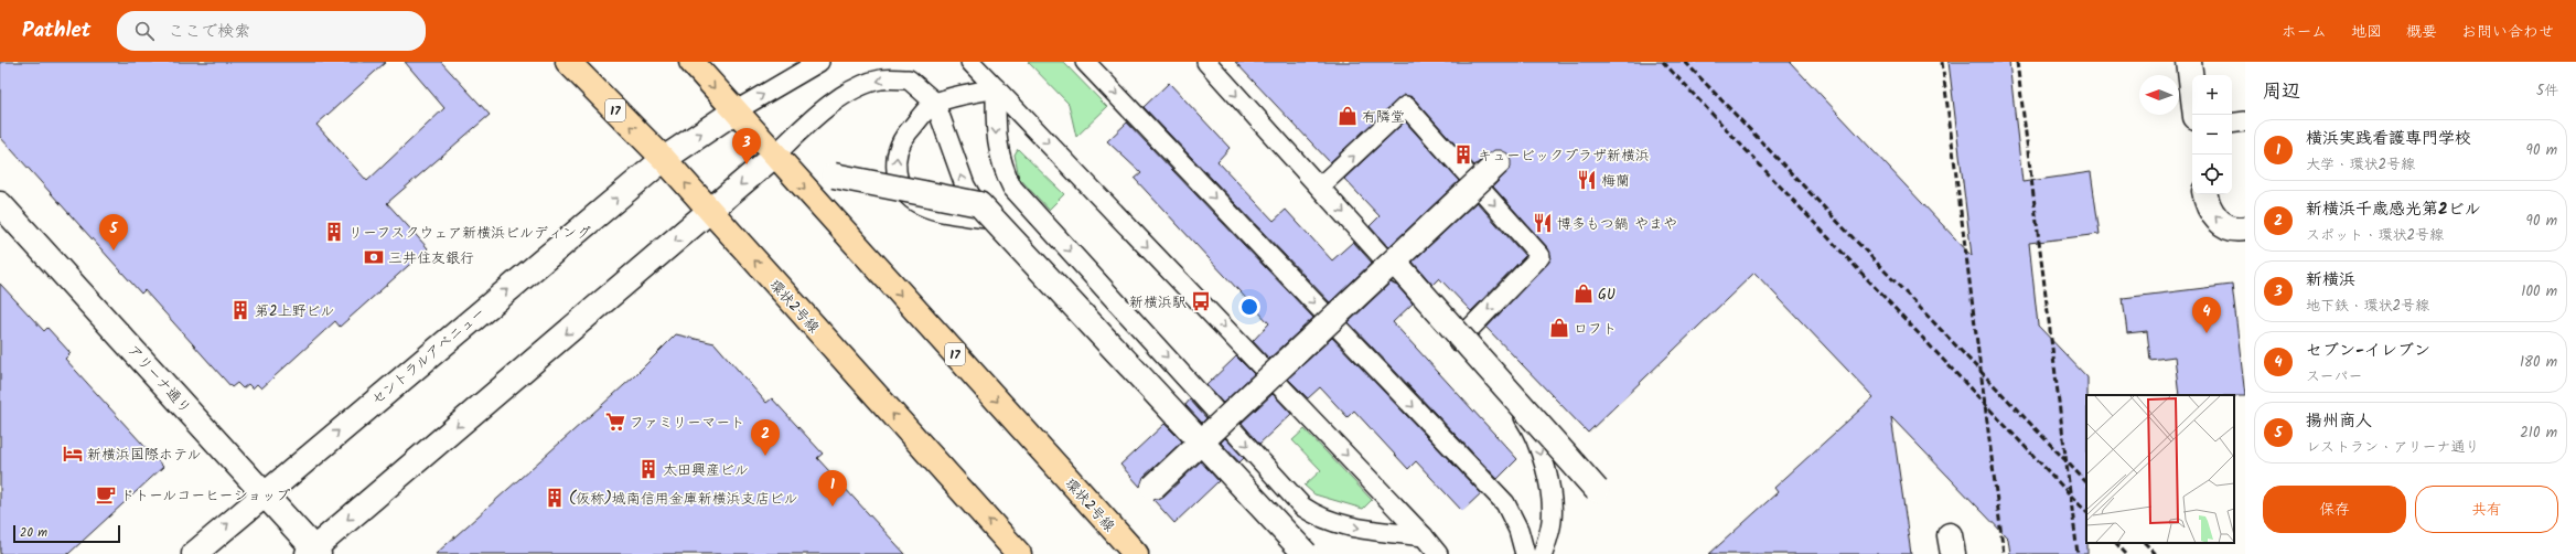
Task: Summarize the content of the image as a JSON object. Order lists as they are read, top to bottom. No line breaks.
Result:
{"streets":{"main road":["17","環状2号線"],"street":["セントラルアベニュー","アリーナ通り"]},"crossings":[["環状2号線","セントラルアベニュー"],["セントラルアベニュー","アリーナ通り"]],"places":{"shop":["有隣堂","GU","ロフト"],"building":["キュービックプラザ新横浜","リーフスクウェア新横浜ビルディング","第2上野ビル","太田興産ビル","(仮称)城南信用金庫新横浜支店ビル"],"restaurant":["梅蘭","博多もつ鍋 やまや"],"bank":["三井住友銀行"],"bus stop":["新横浜駅"],"supermarket":["ファミリーマート"],"hotel":["新横浜国際ホテル"],"cafe":["ドトールコーヒーショップ"]},"scale_bar":"20 m","north":"left","page":{"header":"Pathlet","search":"ここで検索","nav":["ホーム","地図","概要","お問い合わせ"],"heading":["周辺","5件"],"map_buttons":["+","−"],"list":[{"mark":"1","name":"横浜実践看護専門学校","note":"大学 · 環状2号線","value":"90 m"},{"mark":"2","name":"新横浜千歳感光第2ビル","note":"スポット · 環状2号線","value":"90 m"},{"mark":"3","name":"新横浜","note":"地下鉄 · 環状2号線","value":"100 m"},{"mark":"4","name":"セブン-イレブン","note":"スーパー","value":"180 m"},{"mark":"5","name":"揚州商人","note":"レストラン · アリーナ通り","value":"210 m"}],"pins":["3","5","4","2","1"],"buttons":["保存","共有"],"scale":"20 m"}}
